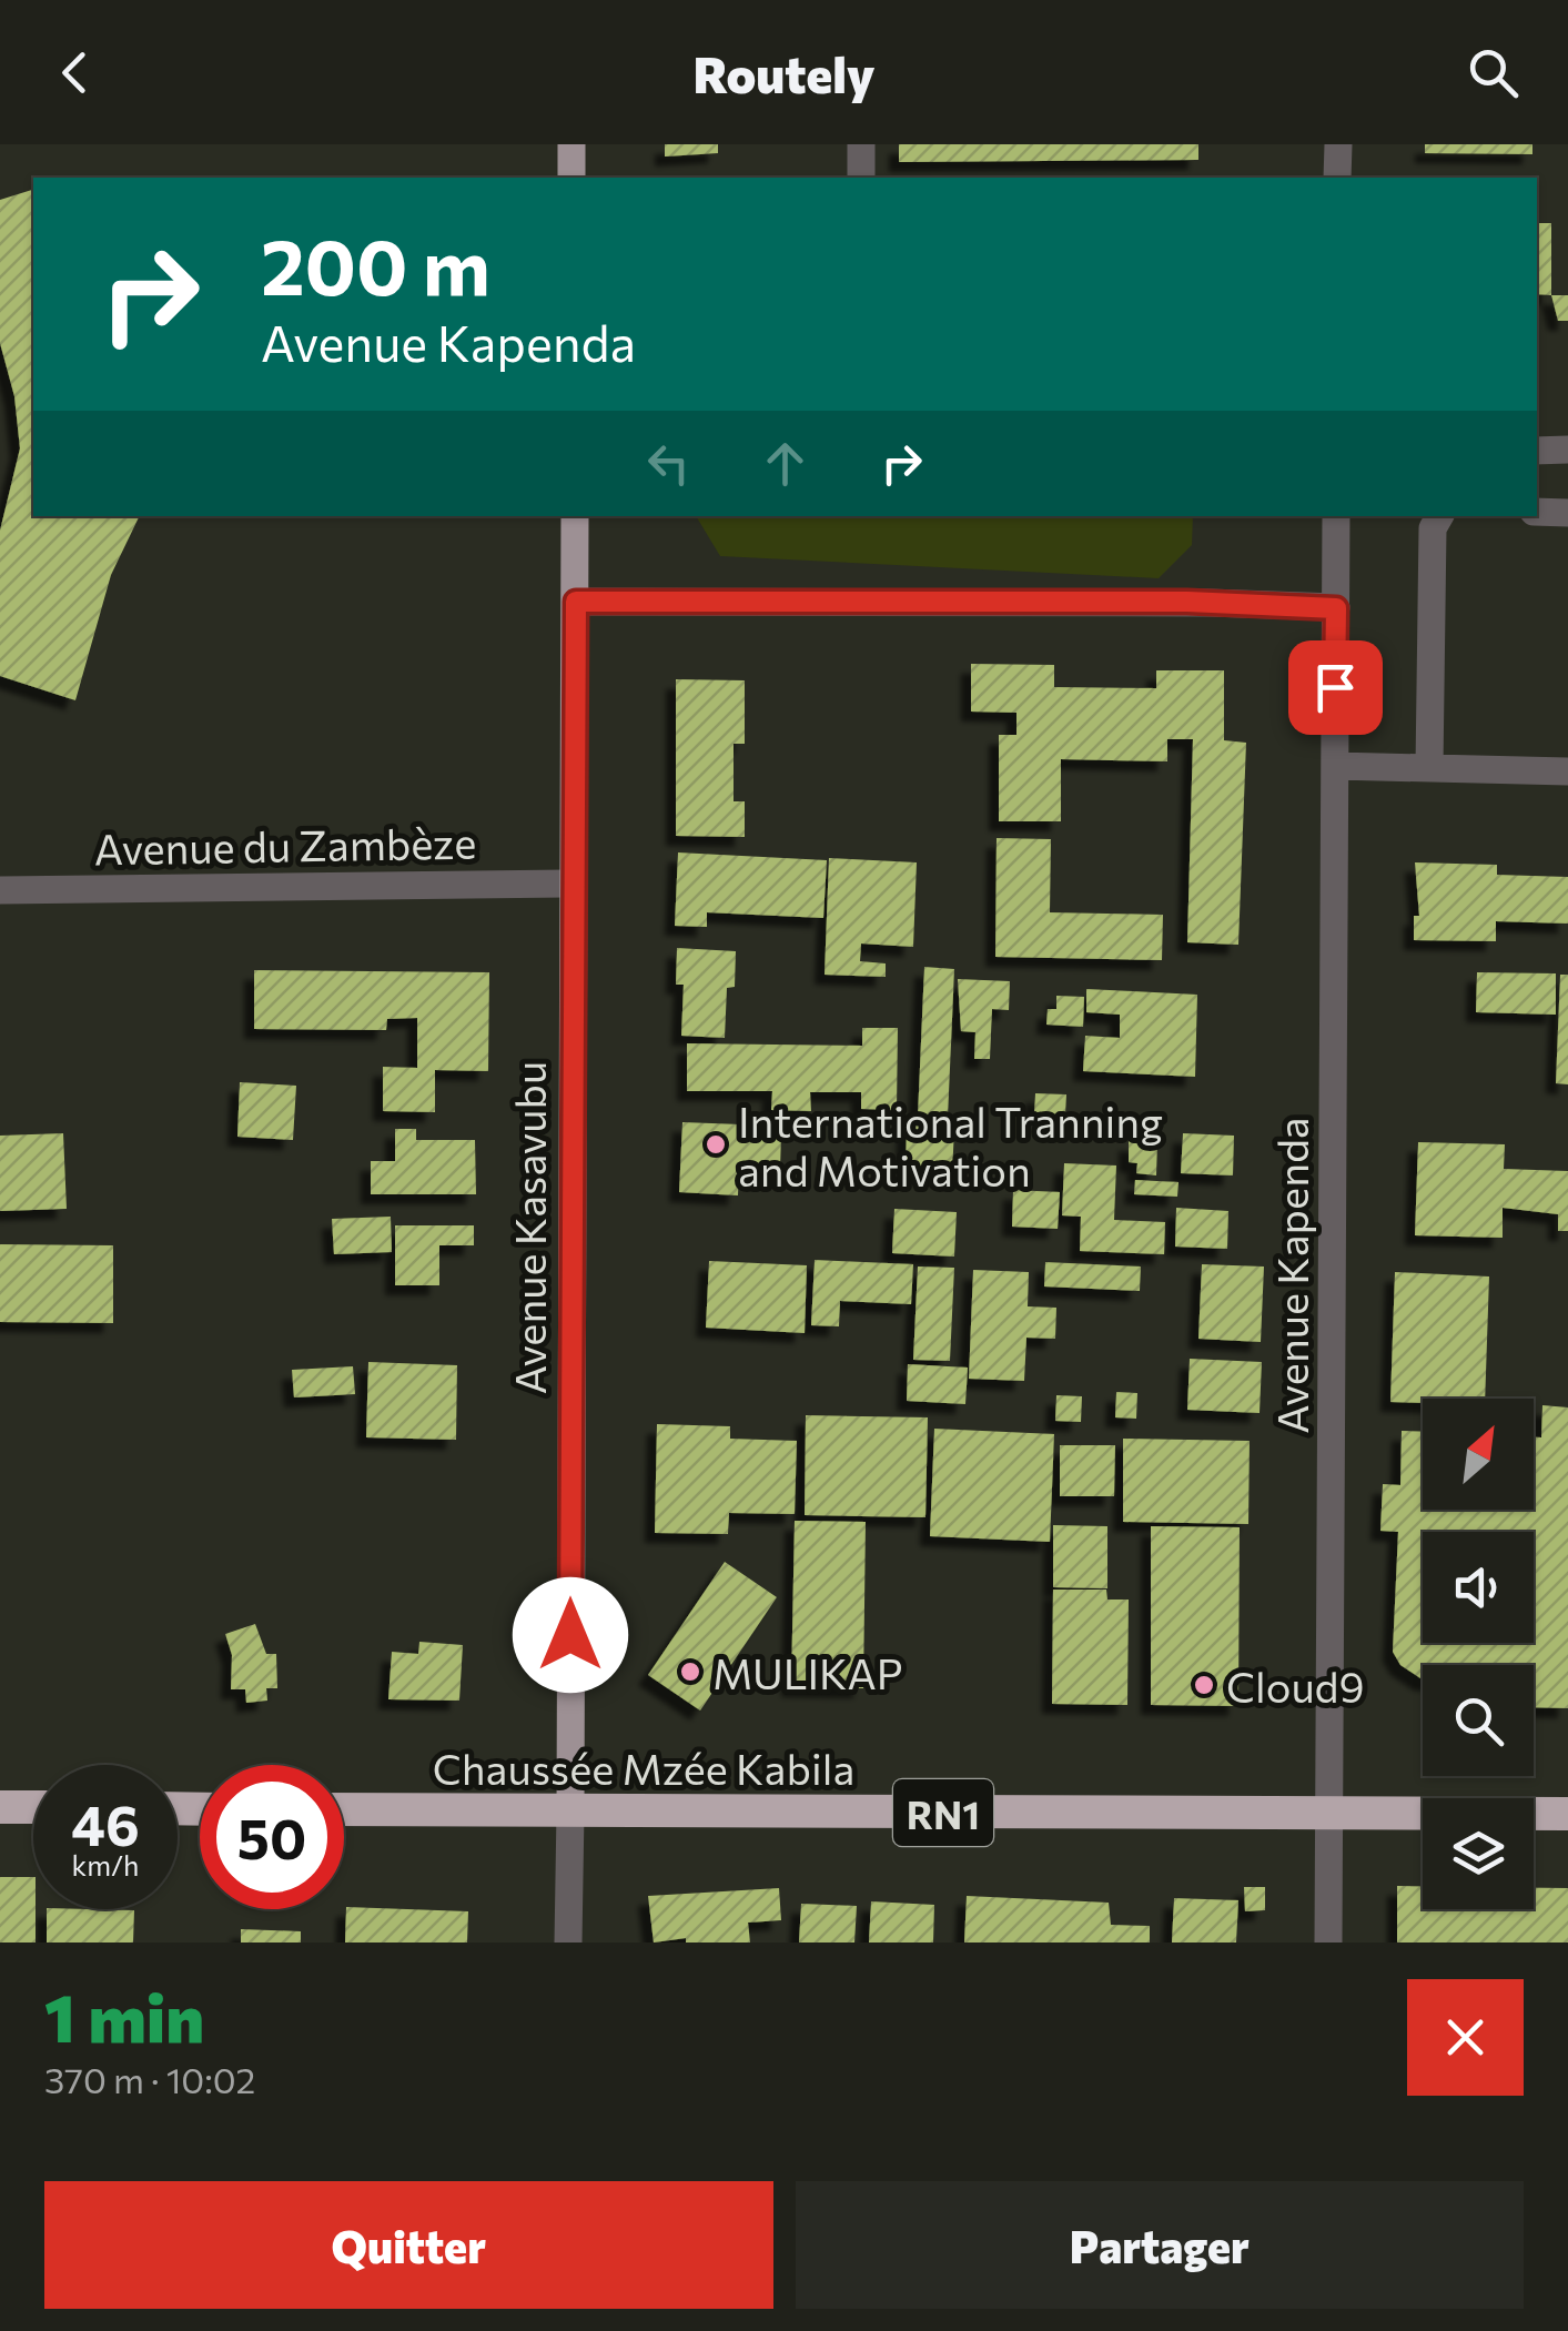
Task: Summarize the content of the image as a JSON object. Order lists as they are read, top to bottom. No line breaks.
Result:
{"streets":{"highway":["Chaussée Mzée Kabila","RN1"],"main road":["Avenue Kasavubu"],"street":["Avenue du Zambèze","Avenue Kapenda"]},"crossings":[["Avenue du Zambèze","Avenue Kasavubu"],["Avenue Kasavubu","Chaussée Mzée Kabila"],["Avenue Kapenda","Chaussée Mzée Kabila"]],"places":["International Tranning and Motivation","MULIKAP","Cloud9"],"north":"top right","page":{"header":"Routely","turn":["200 m","Avenue Kapenda"],"speed":"46 km/h","limit":"50","heading":["1 min","370 m · 10:02"],"buttons":["Quitter","Partager"]}}
